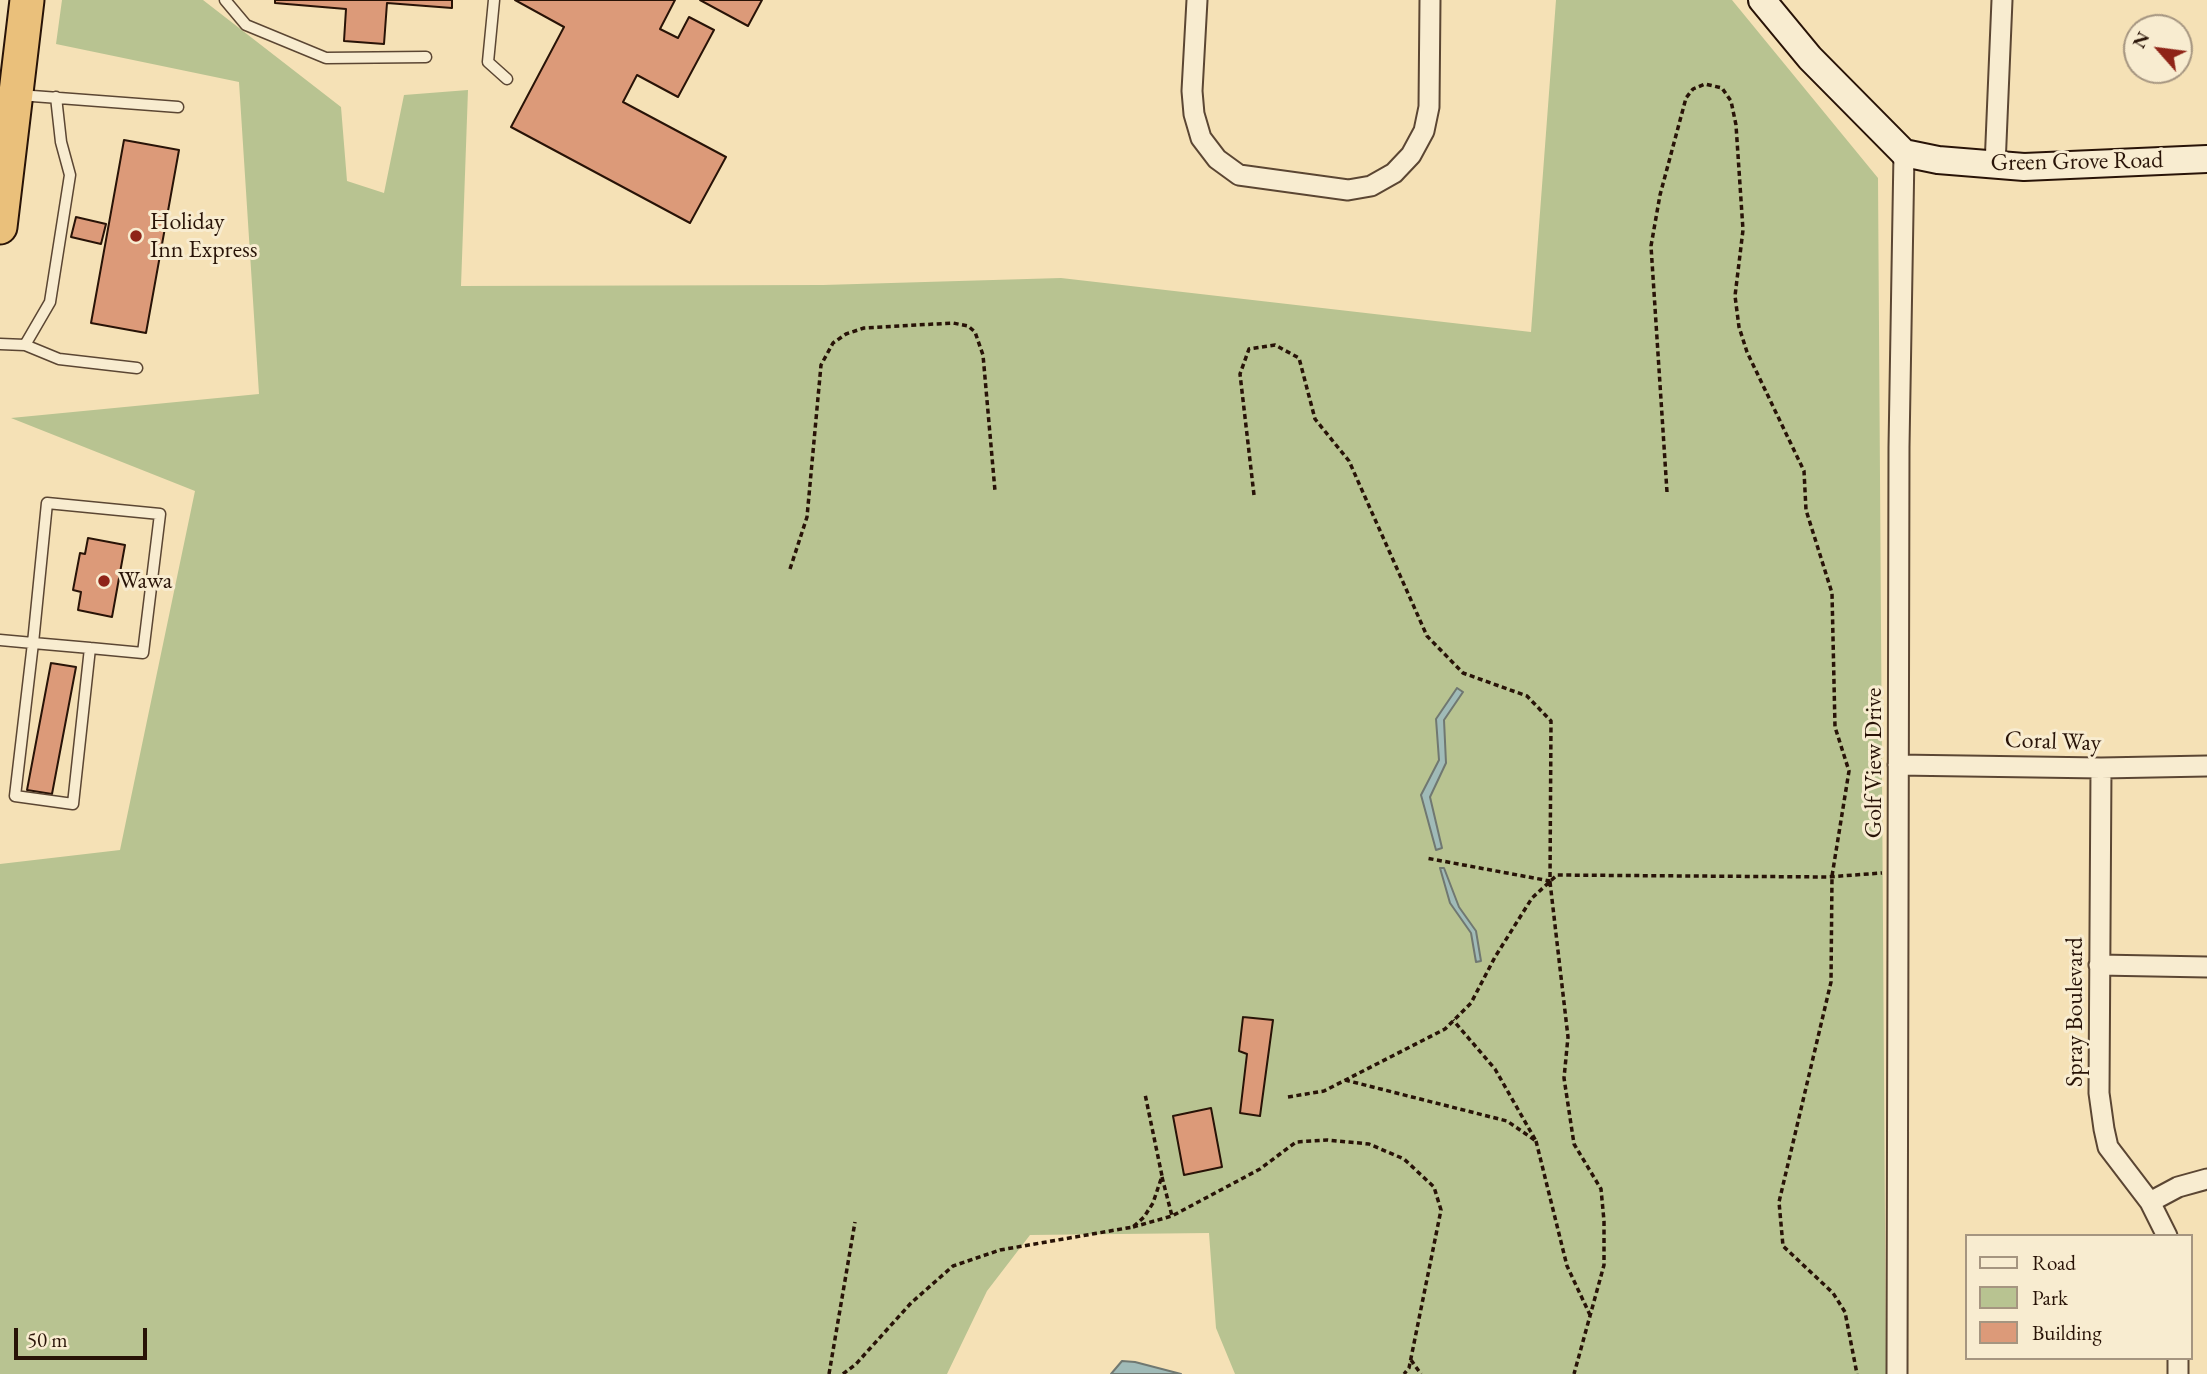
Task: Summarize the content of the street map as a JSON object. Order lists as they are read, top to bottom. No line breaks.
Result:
{"streets":{"street":["Green Grove Road","Coral Way","Golf View Drive","Spray Boulevard"]},"crossings":[["Green Grove Road","Golf View Drive"],["Coral Way","Golf View Drive"],["Coral Way","Spray Boulevard"]],"places":["Holiday Inn Express","Wawa"],"legend":["Road","Park","Building"],"scale_bar":"50 m","north":"top left"}
